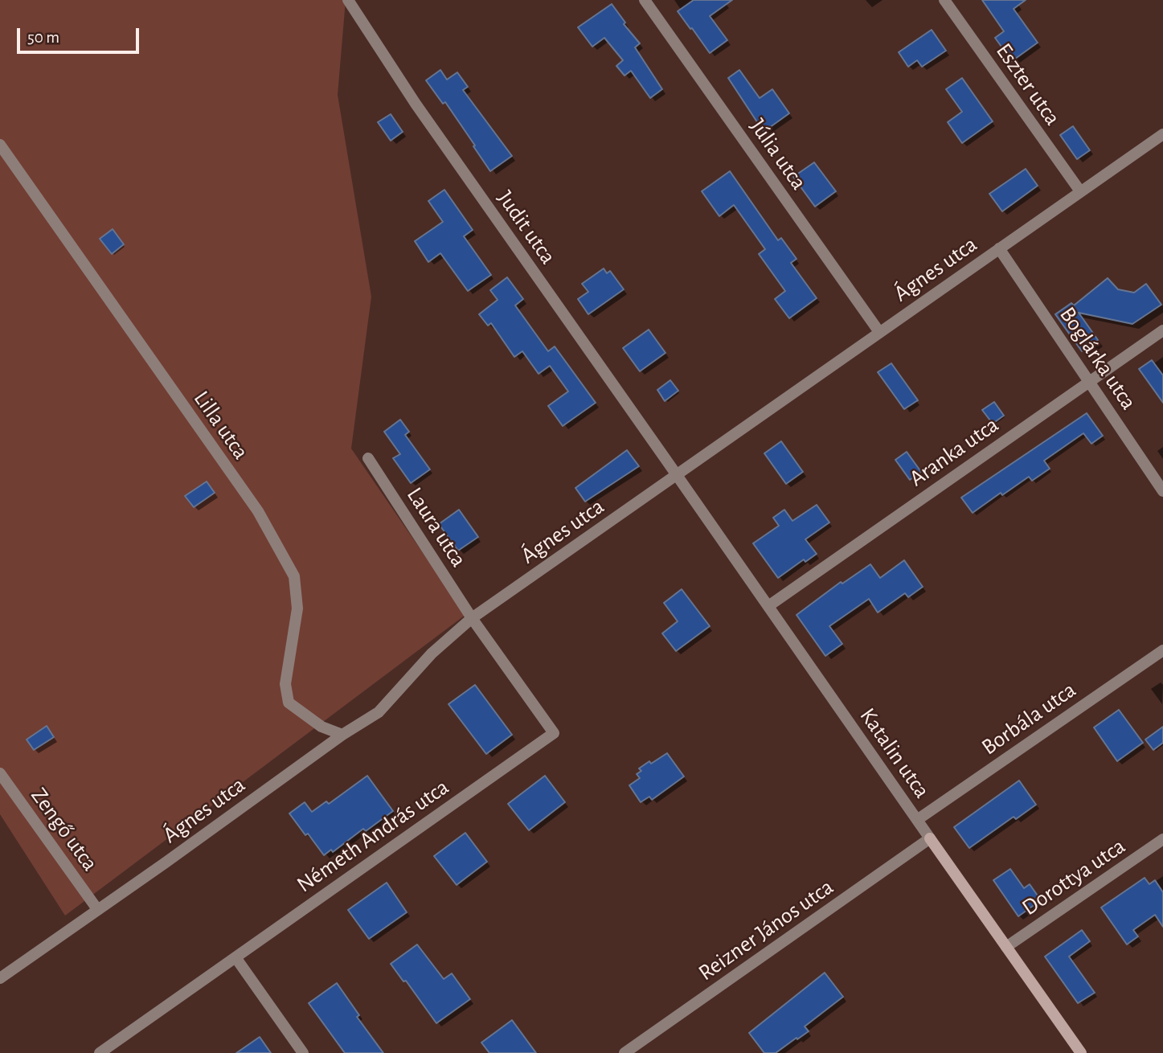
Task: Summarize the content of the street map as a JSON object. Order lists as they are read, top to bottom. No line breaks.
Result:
{"streets":{"street":["Eszter utca","Júlia utca","Judit utca","Ágnes utca","Boglárka utca","Lilla utca","Aranka utca","Laura utca","Borbála utca","Katalin utca","Zengő utca","Németh András utca","Dorottya utca","Reizner János utca"]},"crossings":[["Eszter utca","Ágnes utca"],["Júlia utca","Ágnes utca"],["Judit utca","Ágnes utca"],["Judit utca","Katalin utca"],["Ágnes utca","Boglárka utca"],["Ágnes utca","Lilla utca"],["Ágnes utca","Laura utca"],["Ágnes utca","Katalin utca"],["Ágnes utca","Zengő utca"],["Ágnes utca","Németh András utca"],["Boglárka utca","Aranka utca"],["Aranka utca","Katalin utca"],["Laura utca","Németh András utca"],["Borbála utca","Katalin utca"],["Katalin utca","Dorottya utca"],["Katalin utca","Reizner János utca"]],"scale_bar":"50 m"}
